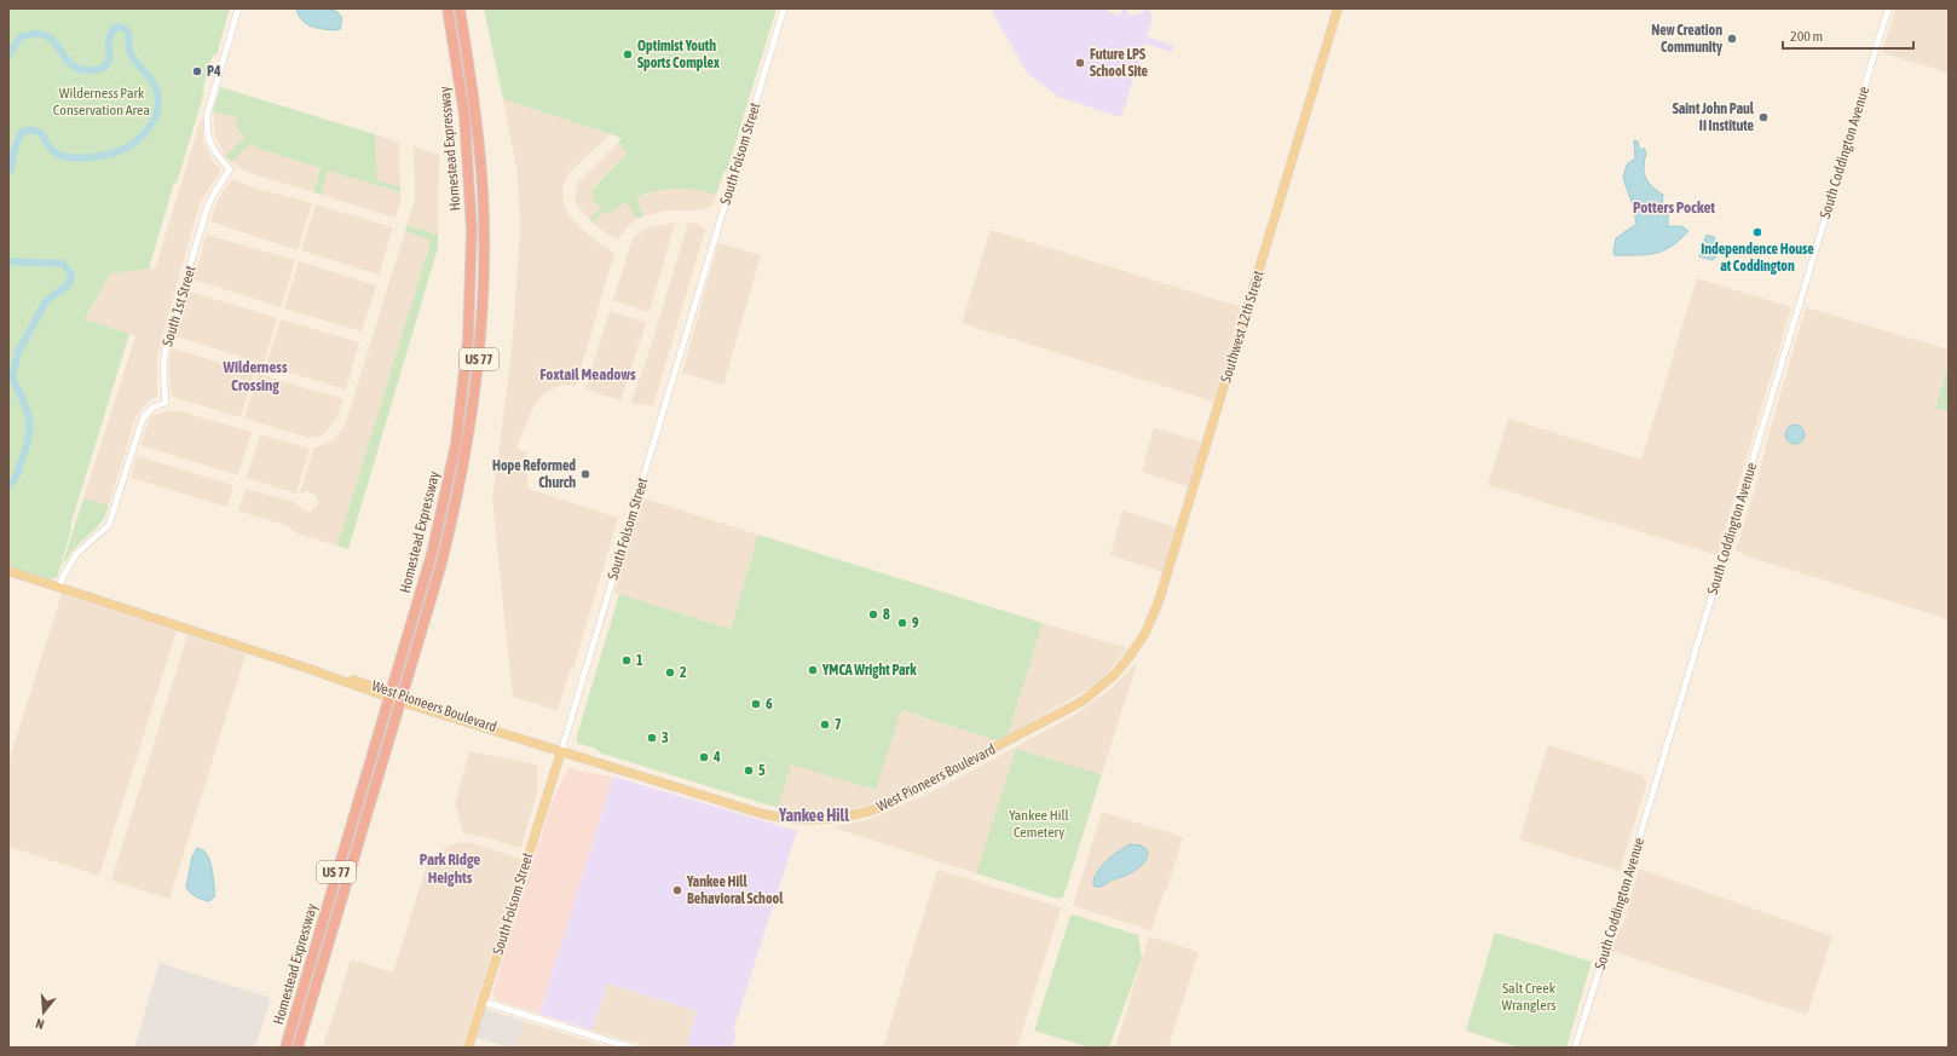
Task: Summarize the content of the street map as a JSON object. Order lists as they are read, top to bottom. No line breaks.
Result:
{"streets":{"highway":["Homestead Expressway","US 77"],"main road":["South Folsom Street","Southwest 12th Street","West Pioneers Boulevard"],"street":["South Coddington Avenue","South 1st Street"]},"crossings":[["Homestead Expressway","West Pioneers Boulevard"],["South Folsom Street","West Pioneers Boulevard"],["South 1st Street","West Pioneers Boulevard"],["Southwest 12th Street","West Pioneers Boulevard"]],"districts":["Potters Pocket","Wilderness Crossing","Foxtail Meadows","Yankee Hill","Park Ridge Heights"],"parks":["Wilderness Park Conservation Area","Yankee Hill Cemetery","Salt Creek Wranglers"],"places":["New Creation Community","Optimist Youth Sports Complex","Future LPS School Site","P4","Saint John Paul II Institute","Independence House at Coddington","Hope Reformed Church","8","9","1","YMCA Wright Park","2","6","7","3","4","5","Yankee Hill Behavioral School"],"scale_bar":"200 m","north":"bottom"}
